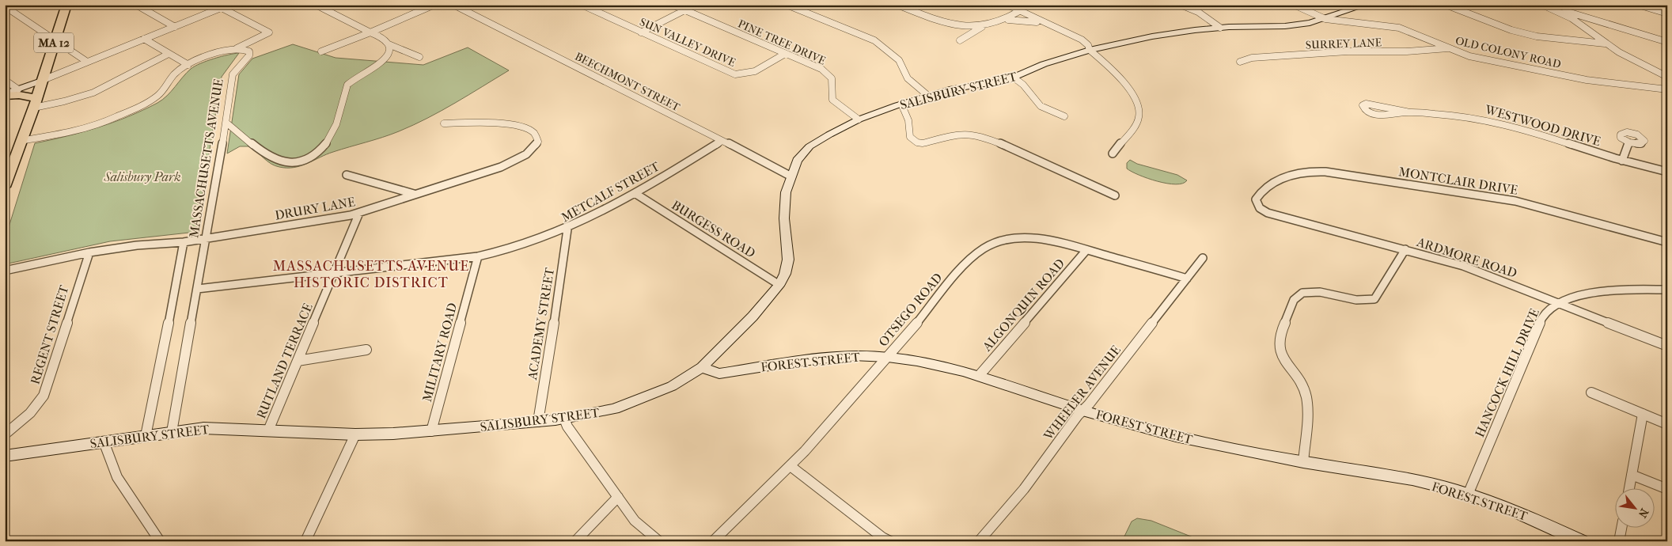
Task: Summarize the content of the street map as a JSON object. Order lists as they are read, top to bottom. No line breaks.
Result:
{"streets":{"main road":["MA 12","SALISBURY STREET","FOREST STREET"],"street":["SUN VALLEY DRIVE","PINE TREE DRIVE","SURREY LANE","OLD COLONY ROAD","BEECHMONT STREET","WESTWOOD DRIVE","MASSACHUSETTS AVENUE","MONTCLAIR DRIVE","METCALF STREET","DRURY LANE","BURGESS ROAD","ARDMORE ROAD","ALGONQUIN ROAD","OTSEGO ROAD","ACADEMY STREET","REGENT STREET","MILITARY ROAD","RUTLAND TERRACE","HANCOCK HILL DRIVE","WHEELER AVENUE"]},"crossings":[["SUN VALLEY DRIVE","PINE TREE DRIVE"],["PINE TREE DRIVE","SALISBURY STREET"],["SURREY LANE","OLD COLONY ROAD"],["OLD COLONY ROAD","SALISBURY STREET"],["BEECHMONT STREET","SALISBURY STREET"],["BEECHMONT STREET","METCALF STREET"],["SALISBURY STREET","MASSACHUSETTS AVENUE"],["SALISBURY STREET","BURGESS ROAD"],["SALISBURY STREET","ACADEMY STREET"],["SALISBURY STREET","MILITARY ROAD"],["SALISBURY STREET","RUTLAND TERRACE"],["SALISBURY STREET","FOREST STREET"],["MASSACHUSETTS AVENUE","METCALF STREET"],["MASSACHUSETTS AVENUE","DRURY LANE"],["MONTCLAIR DRIVE","ARDMORE ROAD"],["METCALF STREET","BURGESS ROAD"],["METCALF STREET","ACADEMY STREET"],["METCALF STREET","MILITARY ROAD"],["METCALF STREET","RUTLAND TERRACE"],["DRURY LANE","REGENT STREET"],["DRURY LANE","RUTLAND TERRACE"],["ARDMORE ROAD","HANCOCK HILL DRIVE"],["ALGONQUIN ROAD","OTSEGO ROAD"],["ALGONQUIN ROAD","FOREST STREET"],["OTSEGO ROAD","FOREST STREET"],["OTSEGO ROAD","WHEELER AVENUE"],["FOREST STREET","HANCOCK HILL DRIVE"],["FOREST STREET","WHEELER AVENUE"]],"districts":["MASSACHUSETTS AVENUE HISTORIC DISTRICT"],"parks":["Salisbury Park"],"north":"bottom right"}
